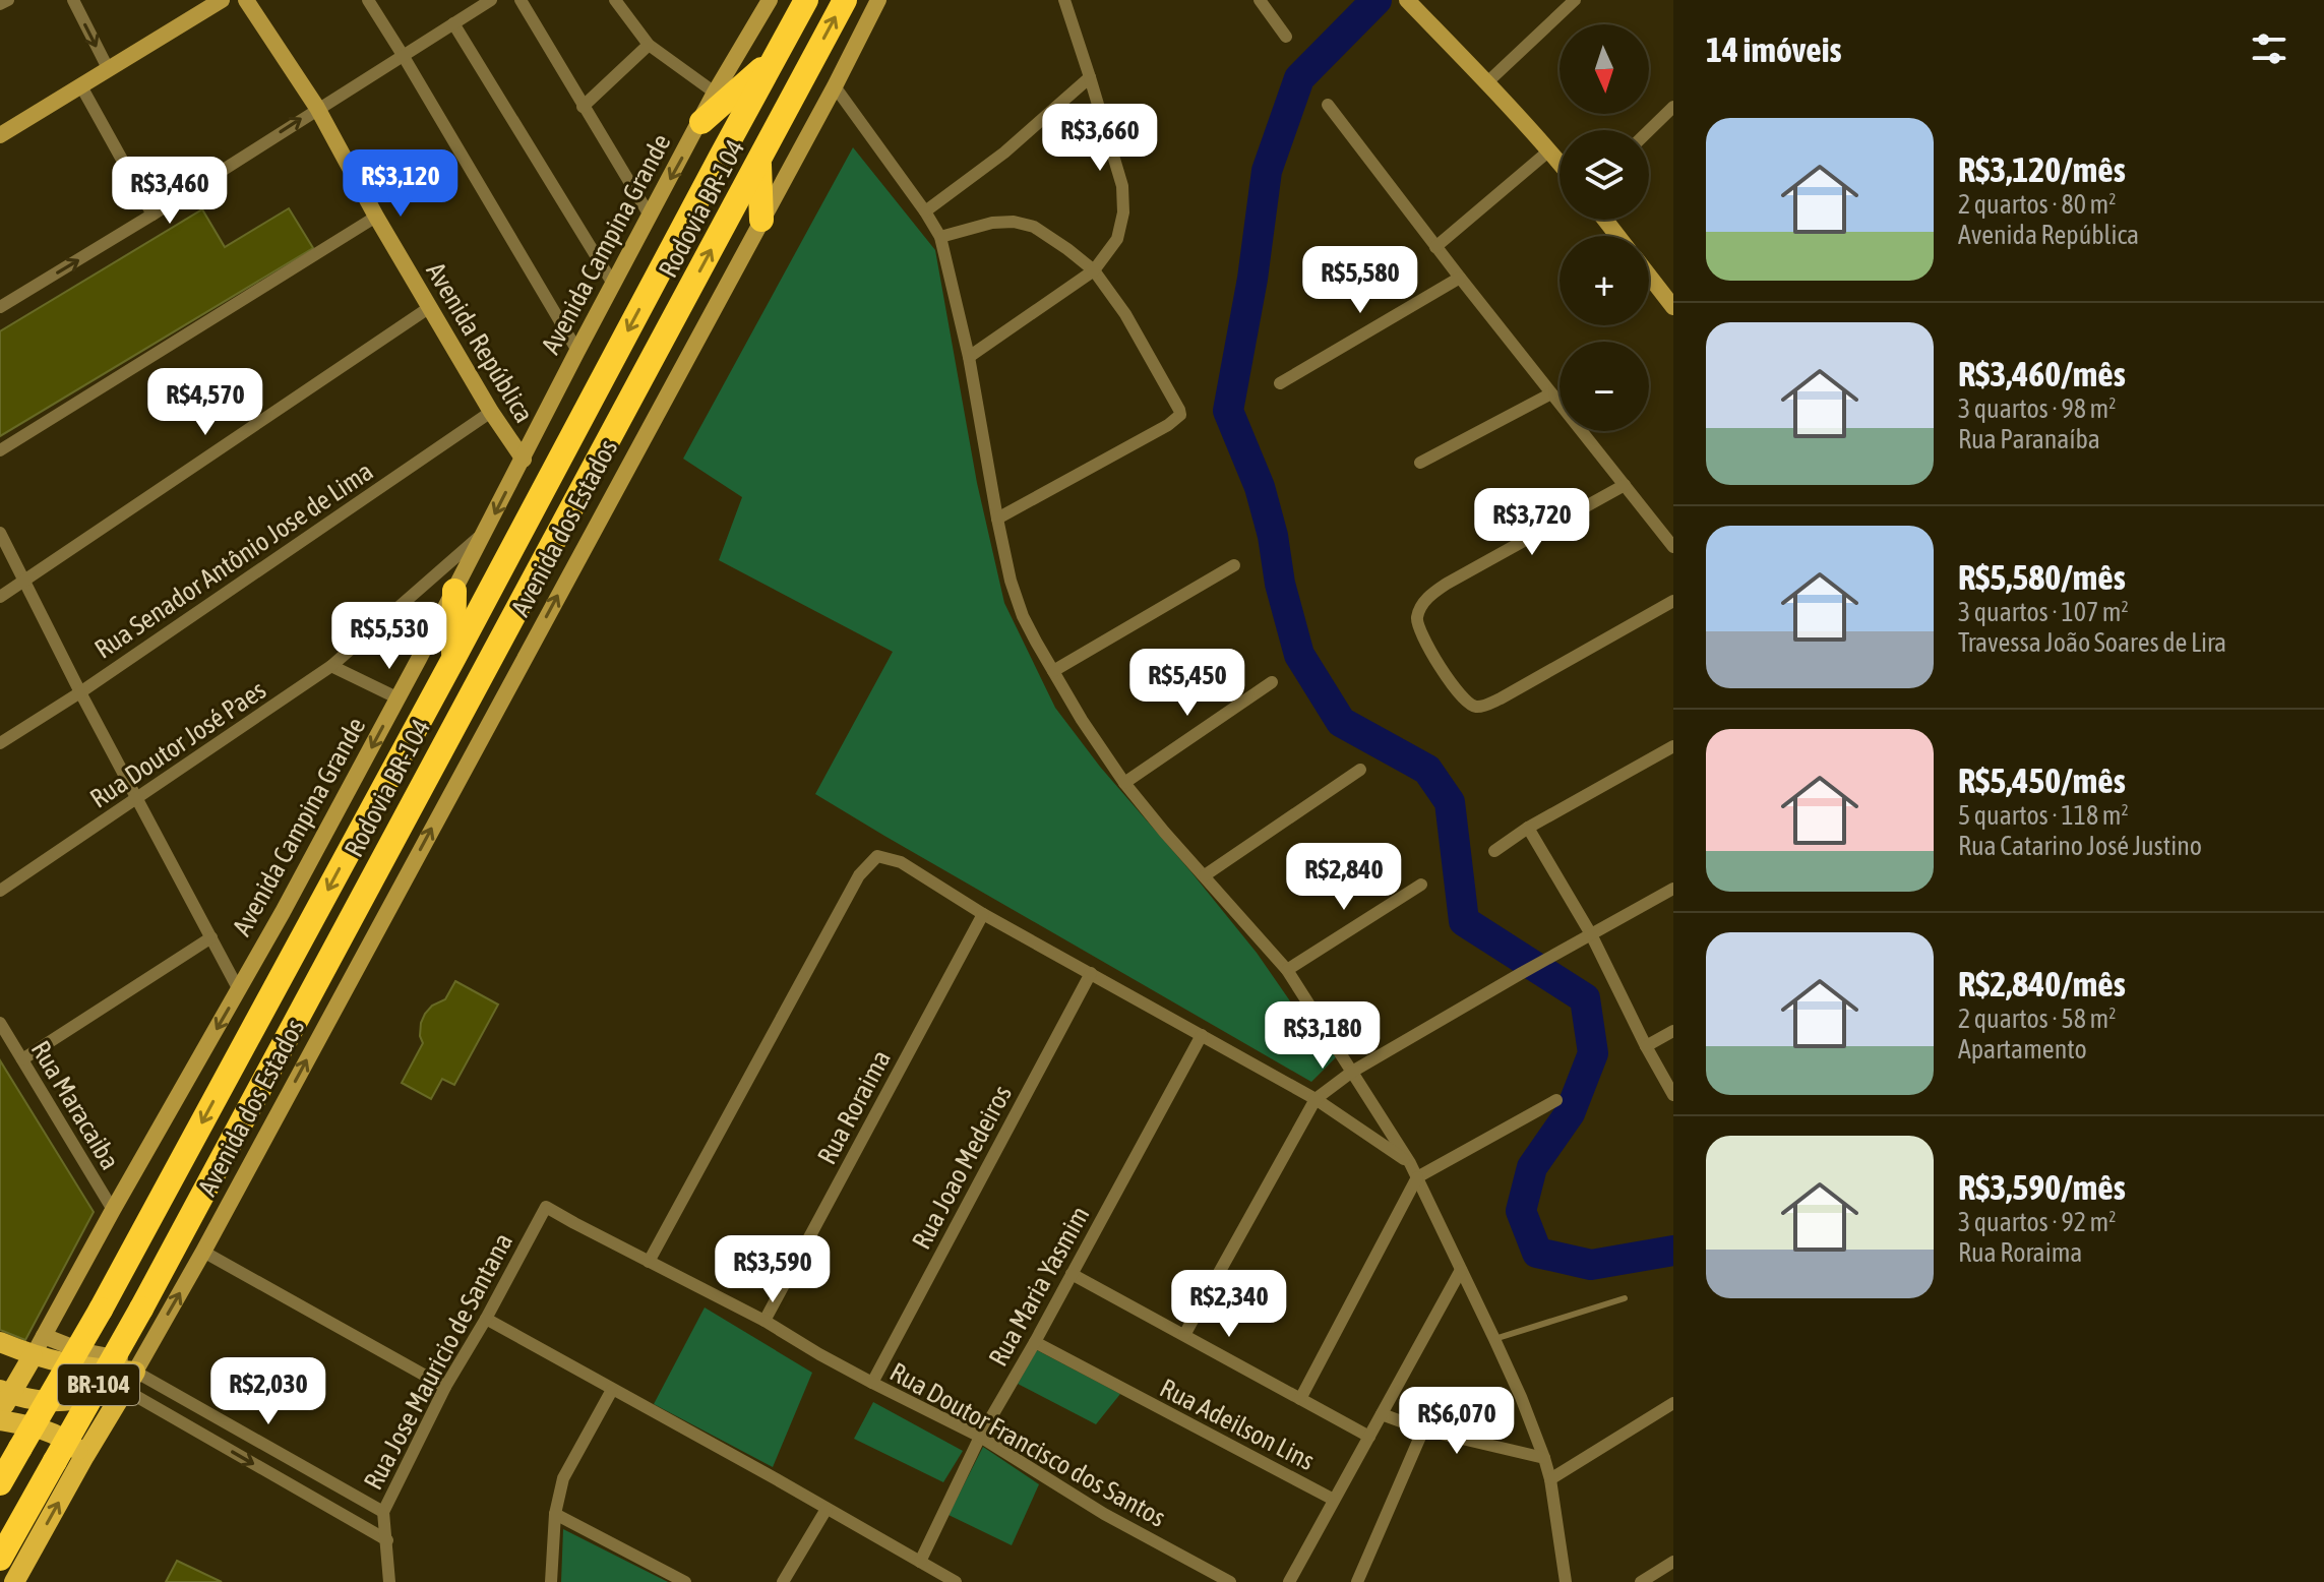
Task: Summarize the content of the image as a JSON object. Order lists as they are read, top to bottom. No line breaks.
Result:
{"streets":{"highway":["Rodovia BR-104","BR-104"],"main road":["Avenida Campina Grande","Avenida República","Avenida dos Estados"],"street":["Rua Senador Antônio Jose de Lima","Rua Doutor José Paes","Rua Maracaiba","Rua Roraima","Rua Joao Medeiros","Rua Maria Yasmim","Rua Jose Mauricio de Santana","Rua Adeilson Lins","Rua Doutor Francisco dos Santos"]},"crossings":[["Avenida Campina Grande","Avenida República"],["Avenida Campina Grande","Rua Doutor José Paes"],["Avenida Campina Grande","Rua Maracaiba"],["Avenida República","Rua Senador Antônio Jose de Lima"],["Rua Roraima","Rua Doutor Francisco dos Santos"],["Rua Joao Medeiros","Rua Doutor Francisco dos Santos"],["Rua Maria Yasmim","Rua Adeilson Lins"],["Rua Maria Yasmim","Rua Doutor Francisco dos Santos"],["Rua Jose Mauricio de Santana","Rua Doutor Francisco dos Santos"]],"one_way":["Avenida Campina Grande","Avenida dos Estados"],"north":"bottom","page":{"heading":"14 imóveis","map_buttons":["+","−"],"list":[{"name":"R$3,120/mês","note":"2 quartos · 80 m² · Avenida República"},{"name":"R$3,460/mês","note":"3 quartos · 98 m² · Rua Paranaíba"},{"name":"R$5,580/mês","note":"3 quartos · 107 m² · Travessa João Soares de Lira"},{"name":"R$5,450/mês","note":"5 quartos · 118 m² · Rua Catarino José Justino"},{"name":"R$2,840/mês","note":"2 quartos · 58 m² · Apartamento"},{"name":"R$3,590/mês","note":"3 quartos · 92 m² · Rua Roraima"}],"price":["R$3,660","R$3,120","R$3,460","R$5,580","R$4,570","R$3,720","R$5,530","R$5,450","R$2,840","R$3,180","R$3,590","R$2,340","R$2,030","R$6,070"]}}
